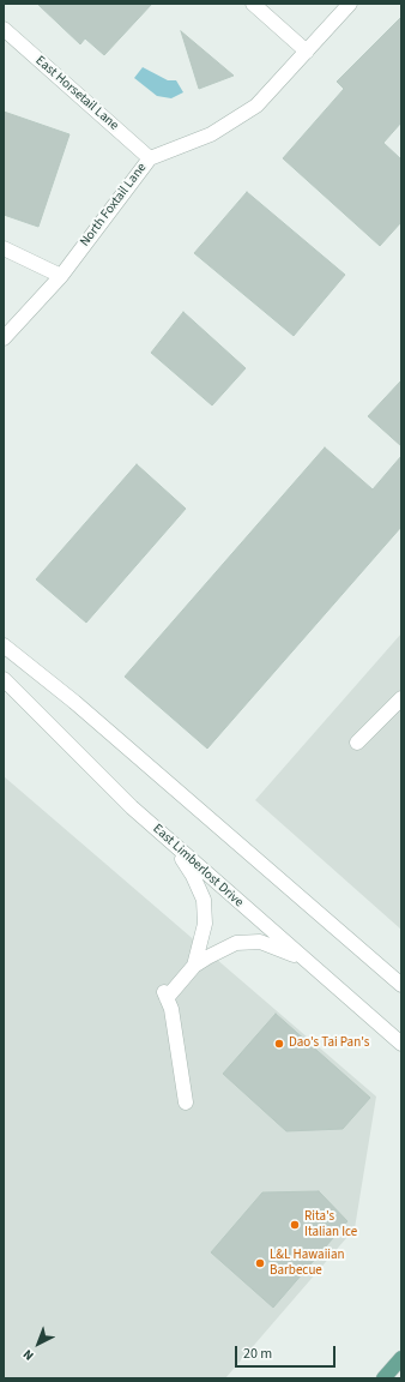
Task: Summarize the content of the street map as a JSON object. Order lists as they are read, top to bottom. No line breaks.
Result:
{"streets":{"street":["East Horsetail Lane","North Foxtail Lane","East Limberlost Drive"]},"crossings":[["East Horsetail Lane","North Foxtail Lane"]],"places":["Dao's Tai Pan's","Rita's Italian Ice","L&L Hawaiian Barbecue"],"scale_bar":"20 m","north":"bottom left"}
